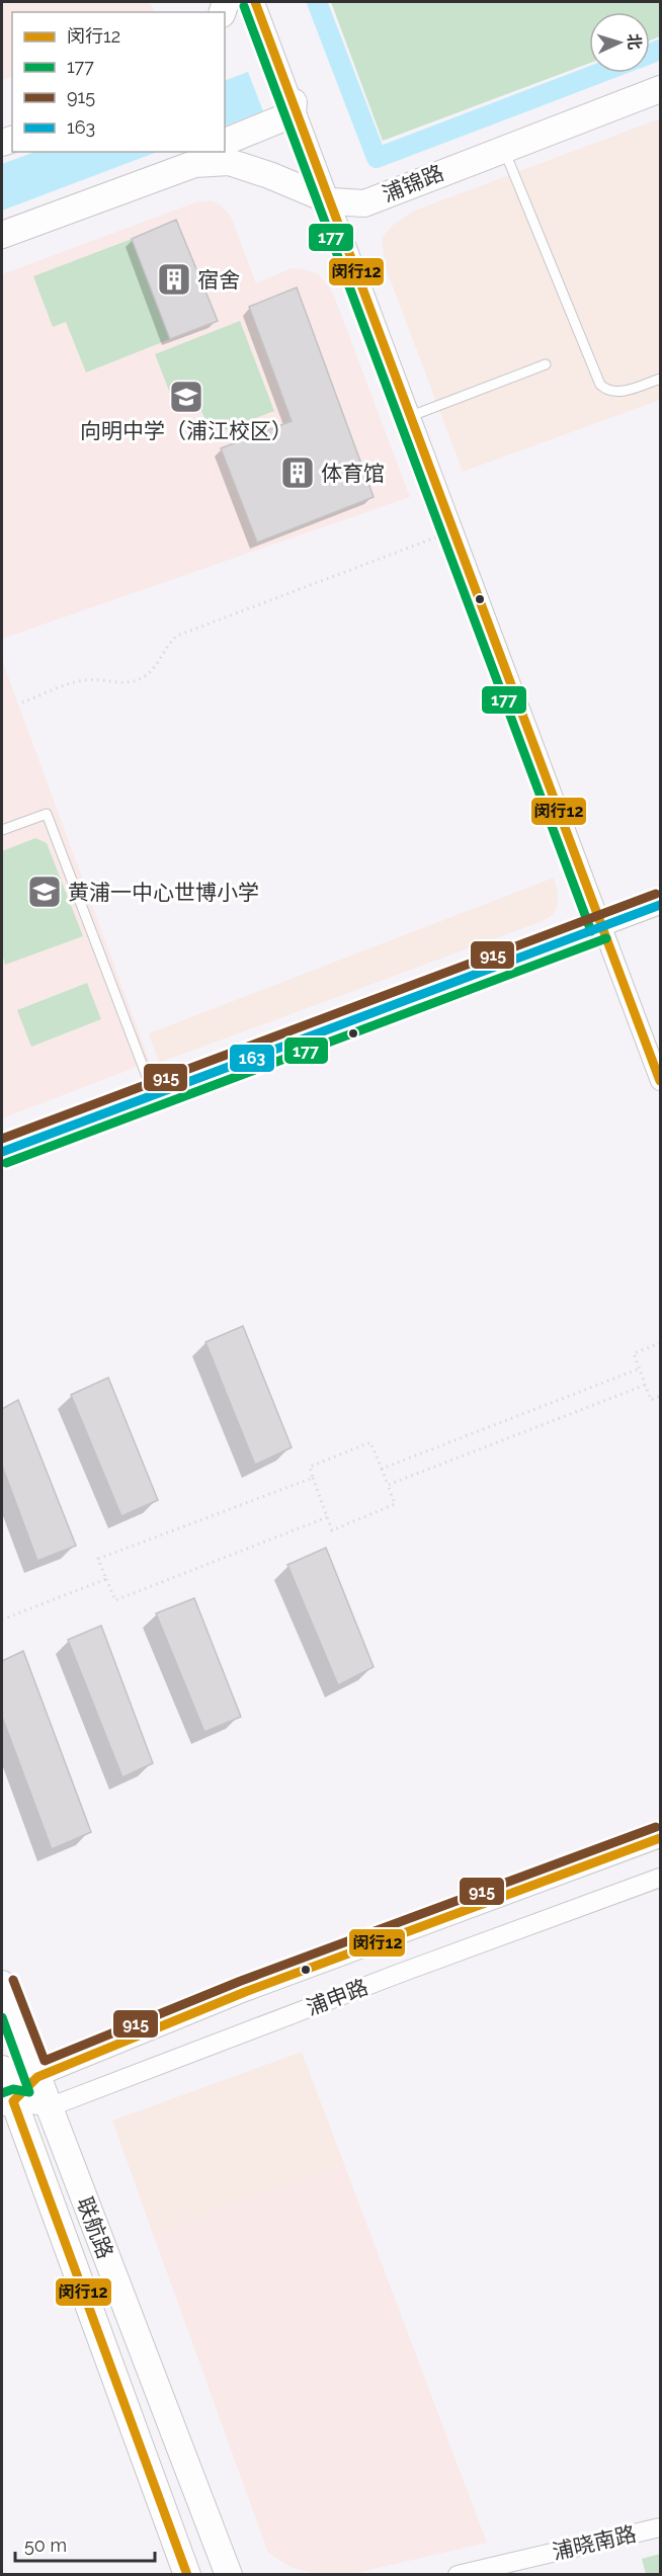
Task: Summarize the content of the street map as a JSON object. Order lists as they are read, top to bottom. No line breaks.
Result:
{"streets":{"street":["浦锦路","浦申路","联航路","浦晓南路"]},"crossings":[["浦申路","联航路"]],"places":{"building":["宿舍","体育馆"],"school or university":["向明中学（浦江校区）","黄浦一中心世博小学"]},"lines":["transit line 闵行12","transit line 177","transit line 915","transit line 163"],"legend":["闵行12","177","915","163"],"scale_bar":"50 m","north":"right"}
